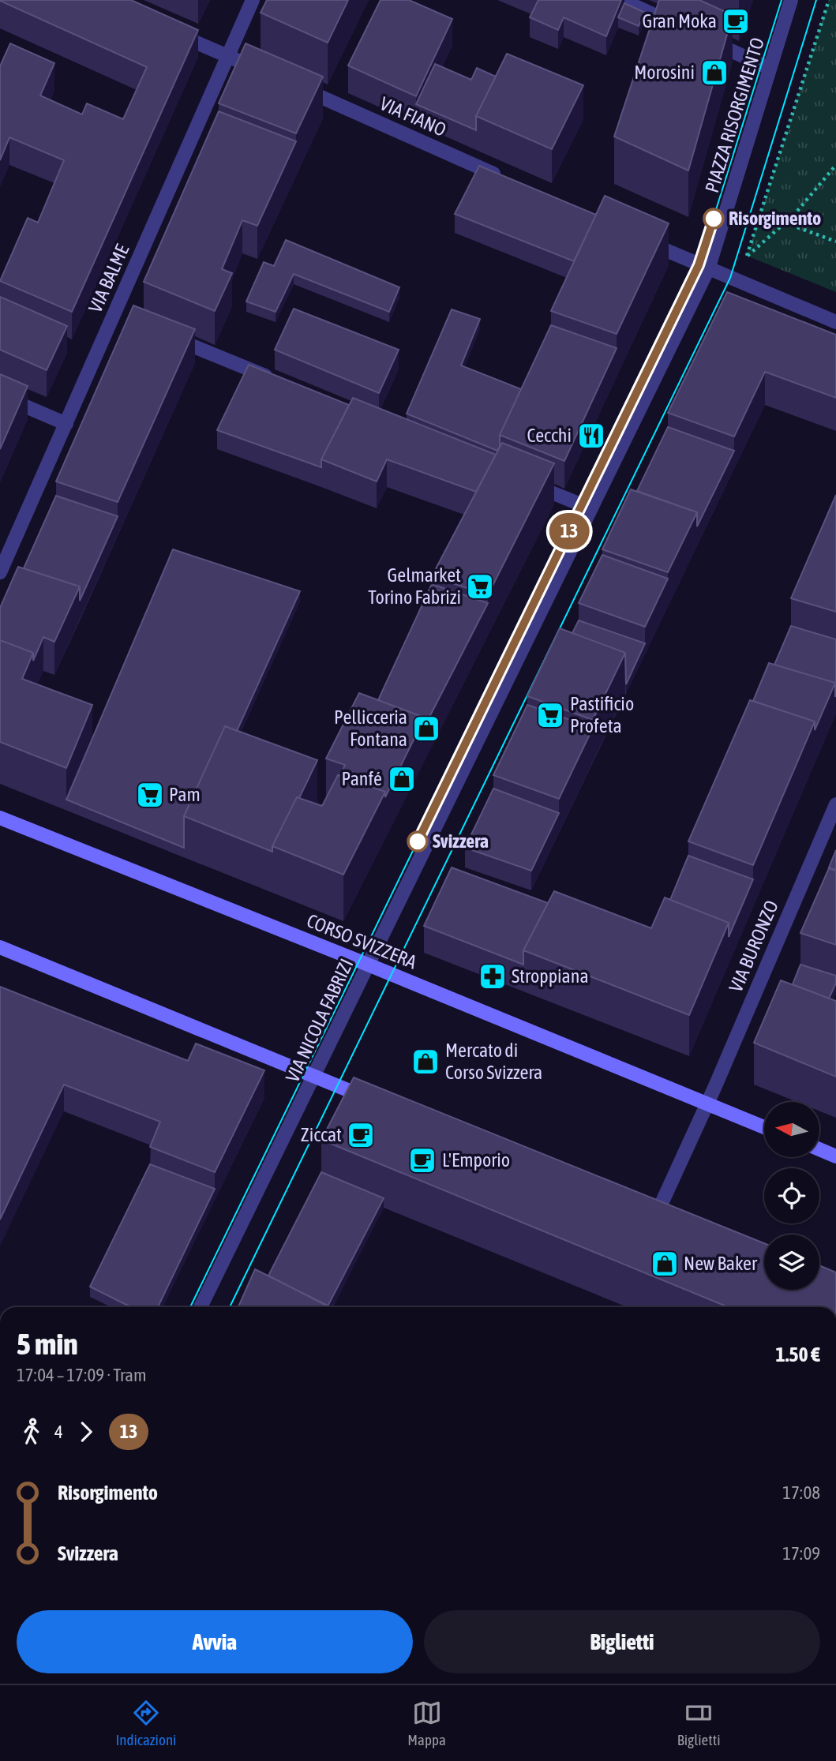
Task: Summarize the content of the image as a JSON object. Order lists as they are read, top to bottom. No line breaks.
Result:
{"streets":{"street":["PIAZZA RISORGIMENTO","VIA FIANO","VIA BALME","CORSO SVIZZERA","VIA BURONZO","VIA NICOLA FABRIZI"]},"crossings":[["PIAZZA RISORGIMENTO","VIA NICOLA FABRIZI"],["CORSO SVIZZERA","VIA BURONZO"],["CORSO SVIZZERA","VIA NICOLA FABRIZI"]],"places":{"cafe":["Gran Moka","Ziccat","L'Emporio"],"shop":["Morosini","Pellicceria Fontana","Panfé","Mercato di Corso Svizzera","New Baker"],"other":["Risorgimento","Svizzera"],"restaurant":["Cecchi"],"supermarket":["Gelmarket Torino Fabrizi","Pastificio Profeta","Pam"],"pharmacy":["Stroppiana"]},"lines":["tram line 13"],"north":"left","page":{"on_map":"13","heading":["5 min","17:04 – 17:09 · Tram","1.50 €"],"legs":["4","13"],"list":[{"name":"Risorgimento","value":"17:08"},{"name":"Svizzera","value":"17:09"}],"buttons":["Avvia","Biglietti"],"tabs":["Indicazioni","Mappa","Biglietti"]}}
